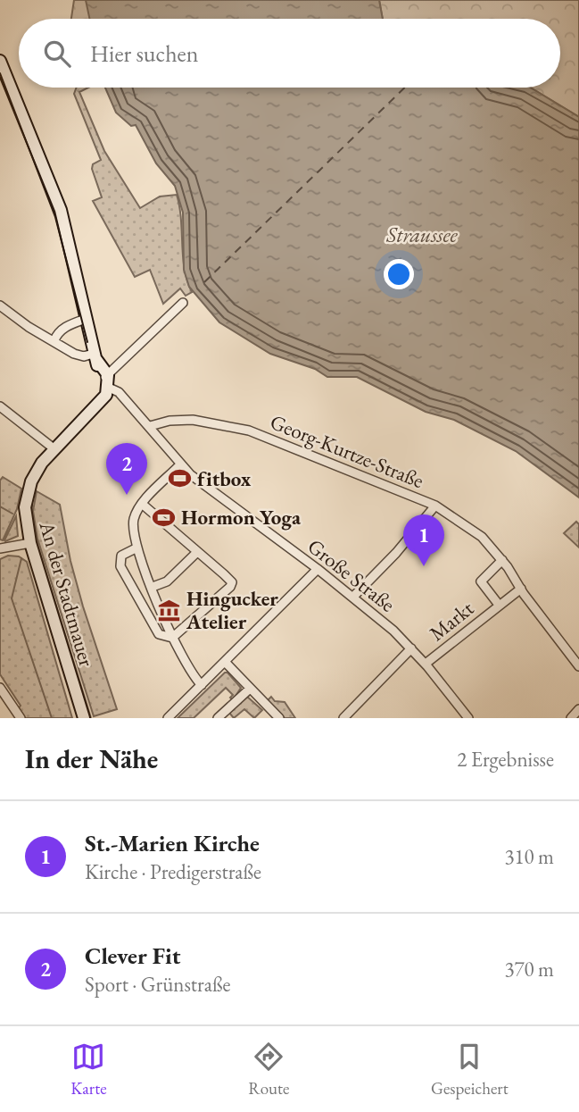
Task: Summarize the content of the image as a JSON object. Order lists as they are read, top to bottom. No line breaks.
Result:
{"streets":{"street":["Georg-Kurtze-Straße","Große Straße","An der Stadtmauer","Markt"]},"crossings":[["Georg-Kurtze-Straße","Große Straße"],["Georg-Kurtze-Straße","Markt"],["Große Straße","An der Stadtmauer"],["Große Straße","Markt"]],"water":["Straussee"],"places":{"sports":["fitbox","Hormon Yoga"],"museum":["Hingucker Atelier"]},"page":{"search":"Hier suchen","pins":["2","1"],"heading":["In der Nähe","2 Ergebnisse"],"list":[{"mark":"1","name":"St.-Marien Kirche","note":"Kirche · Predigerstraße","value":"310 m"},{"mark":"2","name":"Clever Fit","note":"Sport · Grünstraße","value":"370 m"}],"nav":["Karte","Route","Gespeichert"]}}
